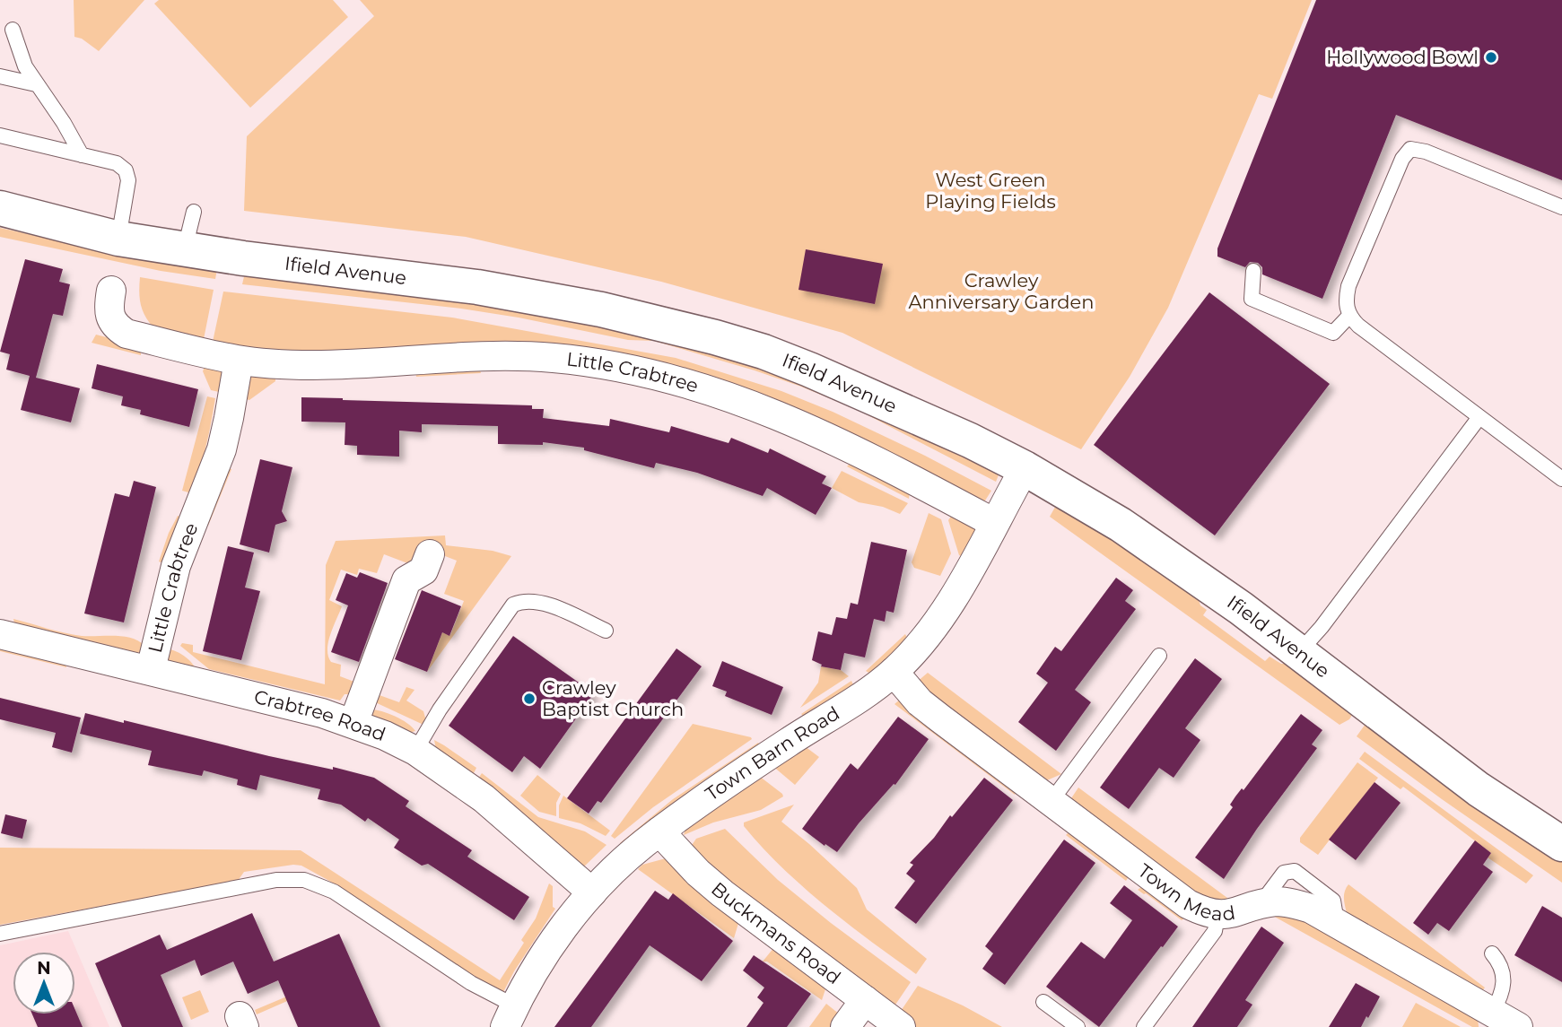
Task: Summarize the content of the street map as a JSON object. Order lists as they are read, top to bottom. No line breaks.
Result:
{"streets":{"street":["Ifield Avenue","Little Crabtree","Crabtree Road","Town Barn Road","Town Mead","Buckmans Road"]},"crossings":[["Ifield Avenue","Town Barn Road"],["Little Crabtree","Crabtree Road"],["Little Crabtree","Town Barn Road"],["Crabtree Road","Town Barn Road"],["Town Barn Road","Town Mead"],["Town Barn Road","Buckmans Road"]],"parks":["West Green Playing Fields","Crawley Anniversary Garden"],"places":["Hollywood Bowl","Crawley Baptist Church"],"north":"top"}
